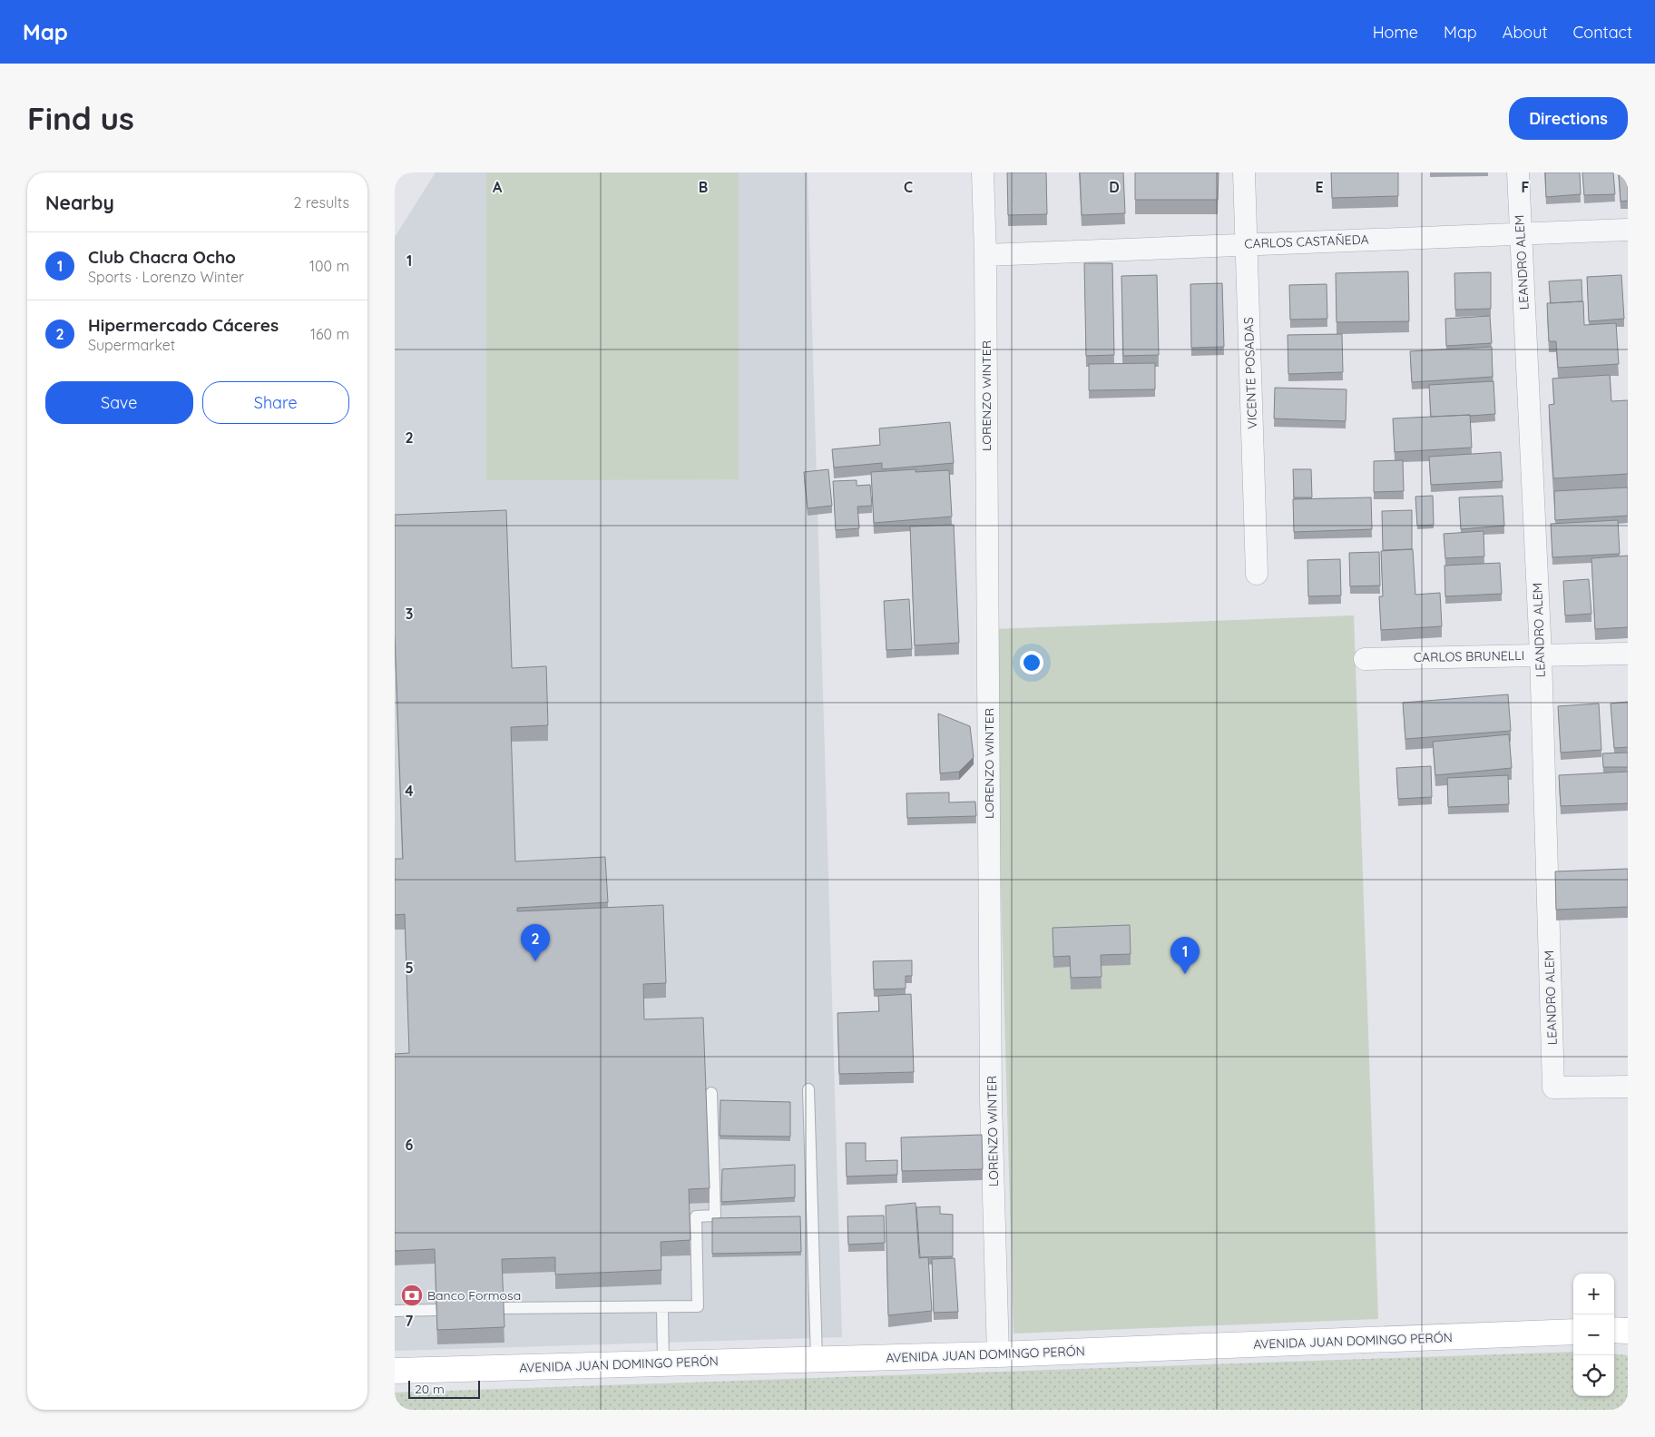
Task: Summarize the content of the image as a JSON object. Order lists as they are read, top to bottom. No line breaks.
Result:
{"streets":{"main road":["AVENIDA JUAN DOMINGO PERÓN"],"street":["CARLOS CASTAÑEDA","LEANDRO ALEM","VICENTE POSADAS","LORENZO WINTER","CARLOS BRUNELLI"]},"crossings":[["CARLOS CASTAÑEDA","LEANDRO ALEM"],["CARLOS CASTAÑEDA","VICENTE POSADAS"],["CARLOS CASTAÑEDA","LORENZO WINTER"],["LEANDRO ALEM","CARLOS BRUNELLI"],["LORENZO WINTER","AVENIDA JUAN DOMINGO PERÓN"]],"places":{"bank":["Banco Formosa"]},"scale_bar":"20 m","page":{"header":"Map","nav":["Home","Map","About","Contact"],"buttons":["Directions",["Save","Share"]],"title":"Find us","heading":["Nearby","2 results"],"list":[{"mark":"1","name":"Club Chacra Ocho","note":"Sports · Lorenzo Winter","value":"100 m"},{"mark":"2","name":"Hipermercado Cáceres","note":"Supermarket","value":"160 m"}],"pins":["2","1"],"map_buttons":["+","−"],"scale":"20 m"},"grid":{"columns":["A","B","C","D","E","F"],"rows":["1","2","3","4","5","6","7"]}}
